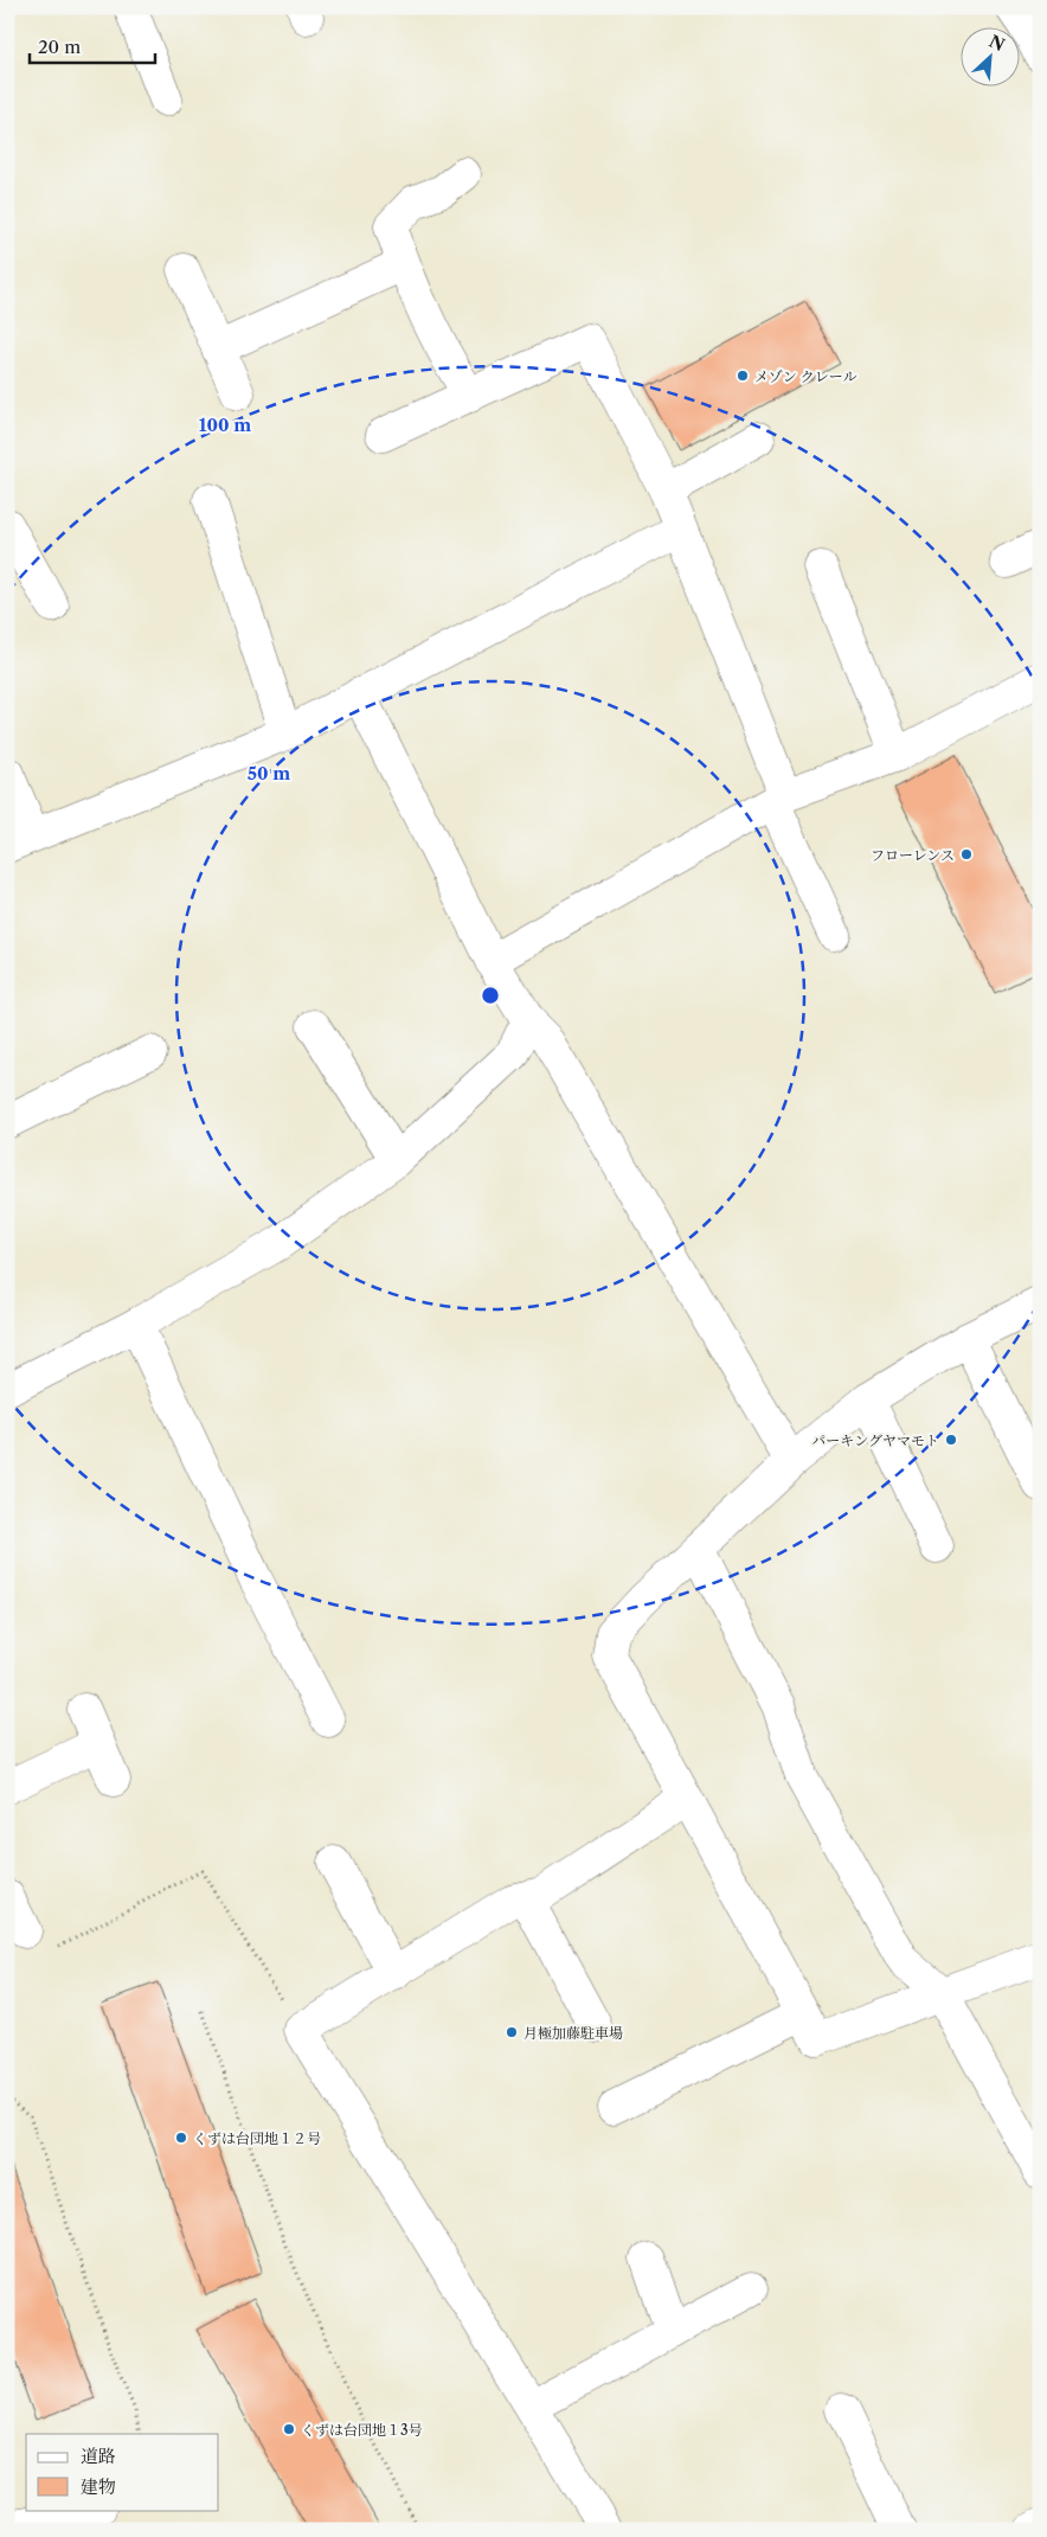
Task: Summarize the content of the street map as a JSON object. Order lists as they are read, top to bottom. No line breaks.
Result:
{"places":["メゾン クレール","フローレンス","パーキングヤマモト","月極加藤駐車場","くずは台団地１２号","くずは台団地１3号"],"legend":["道路","建物"],"scale_bar":"20 m","north":"top right","rings":["100 m","50 m"]}
